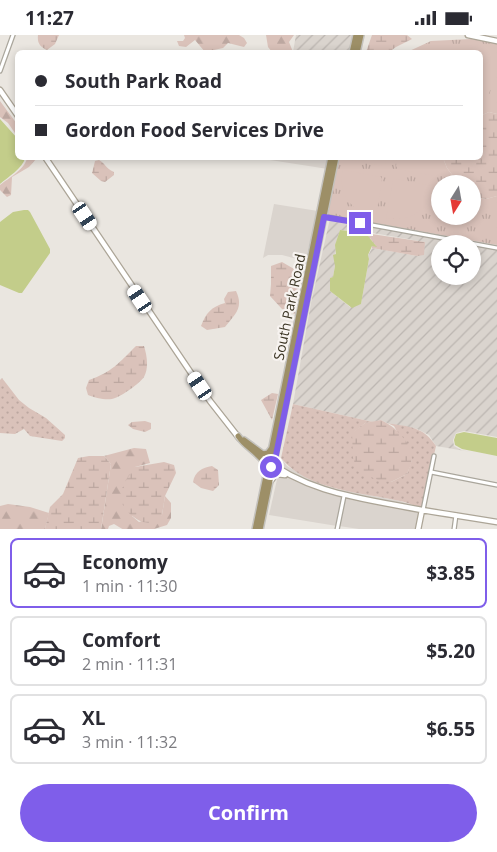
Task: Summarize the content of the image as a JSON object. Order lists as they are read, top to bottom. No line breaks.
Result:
{"streets":{"main road":["South Park Road"]},"north":"bottom","page":{"status":"11:27","banner":["South Park Road","Gordon Food Services Drive"],"list":[{"name":"Economy","note":"1 min · 11:30","value":"$3.85"},{"name":"Comfort","note":"2 min · 11:31","value":"$5.20"},{"name":"XL","note":"3 min · 11:32","value":"$6.55"}],"buttons":"Confirm"}}
